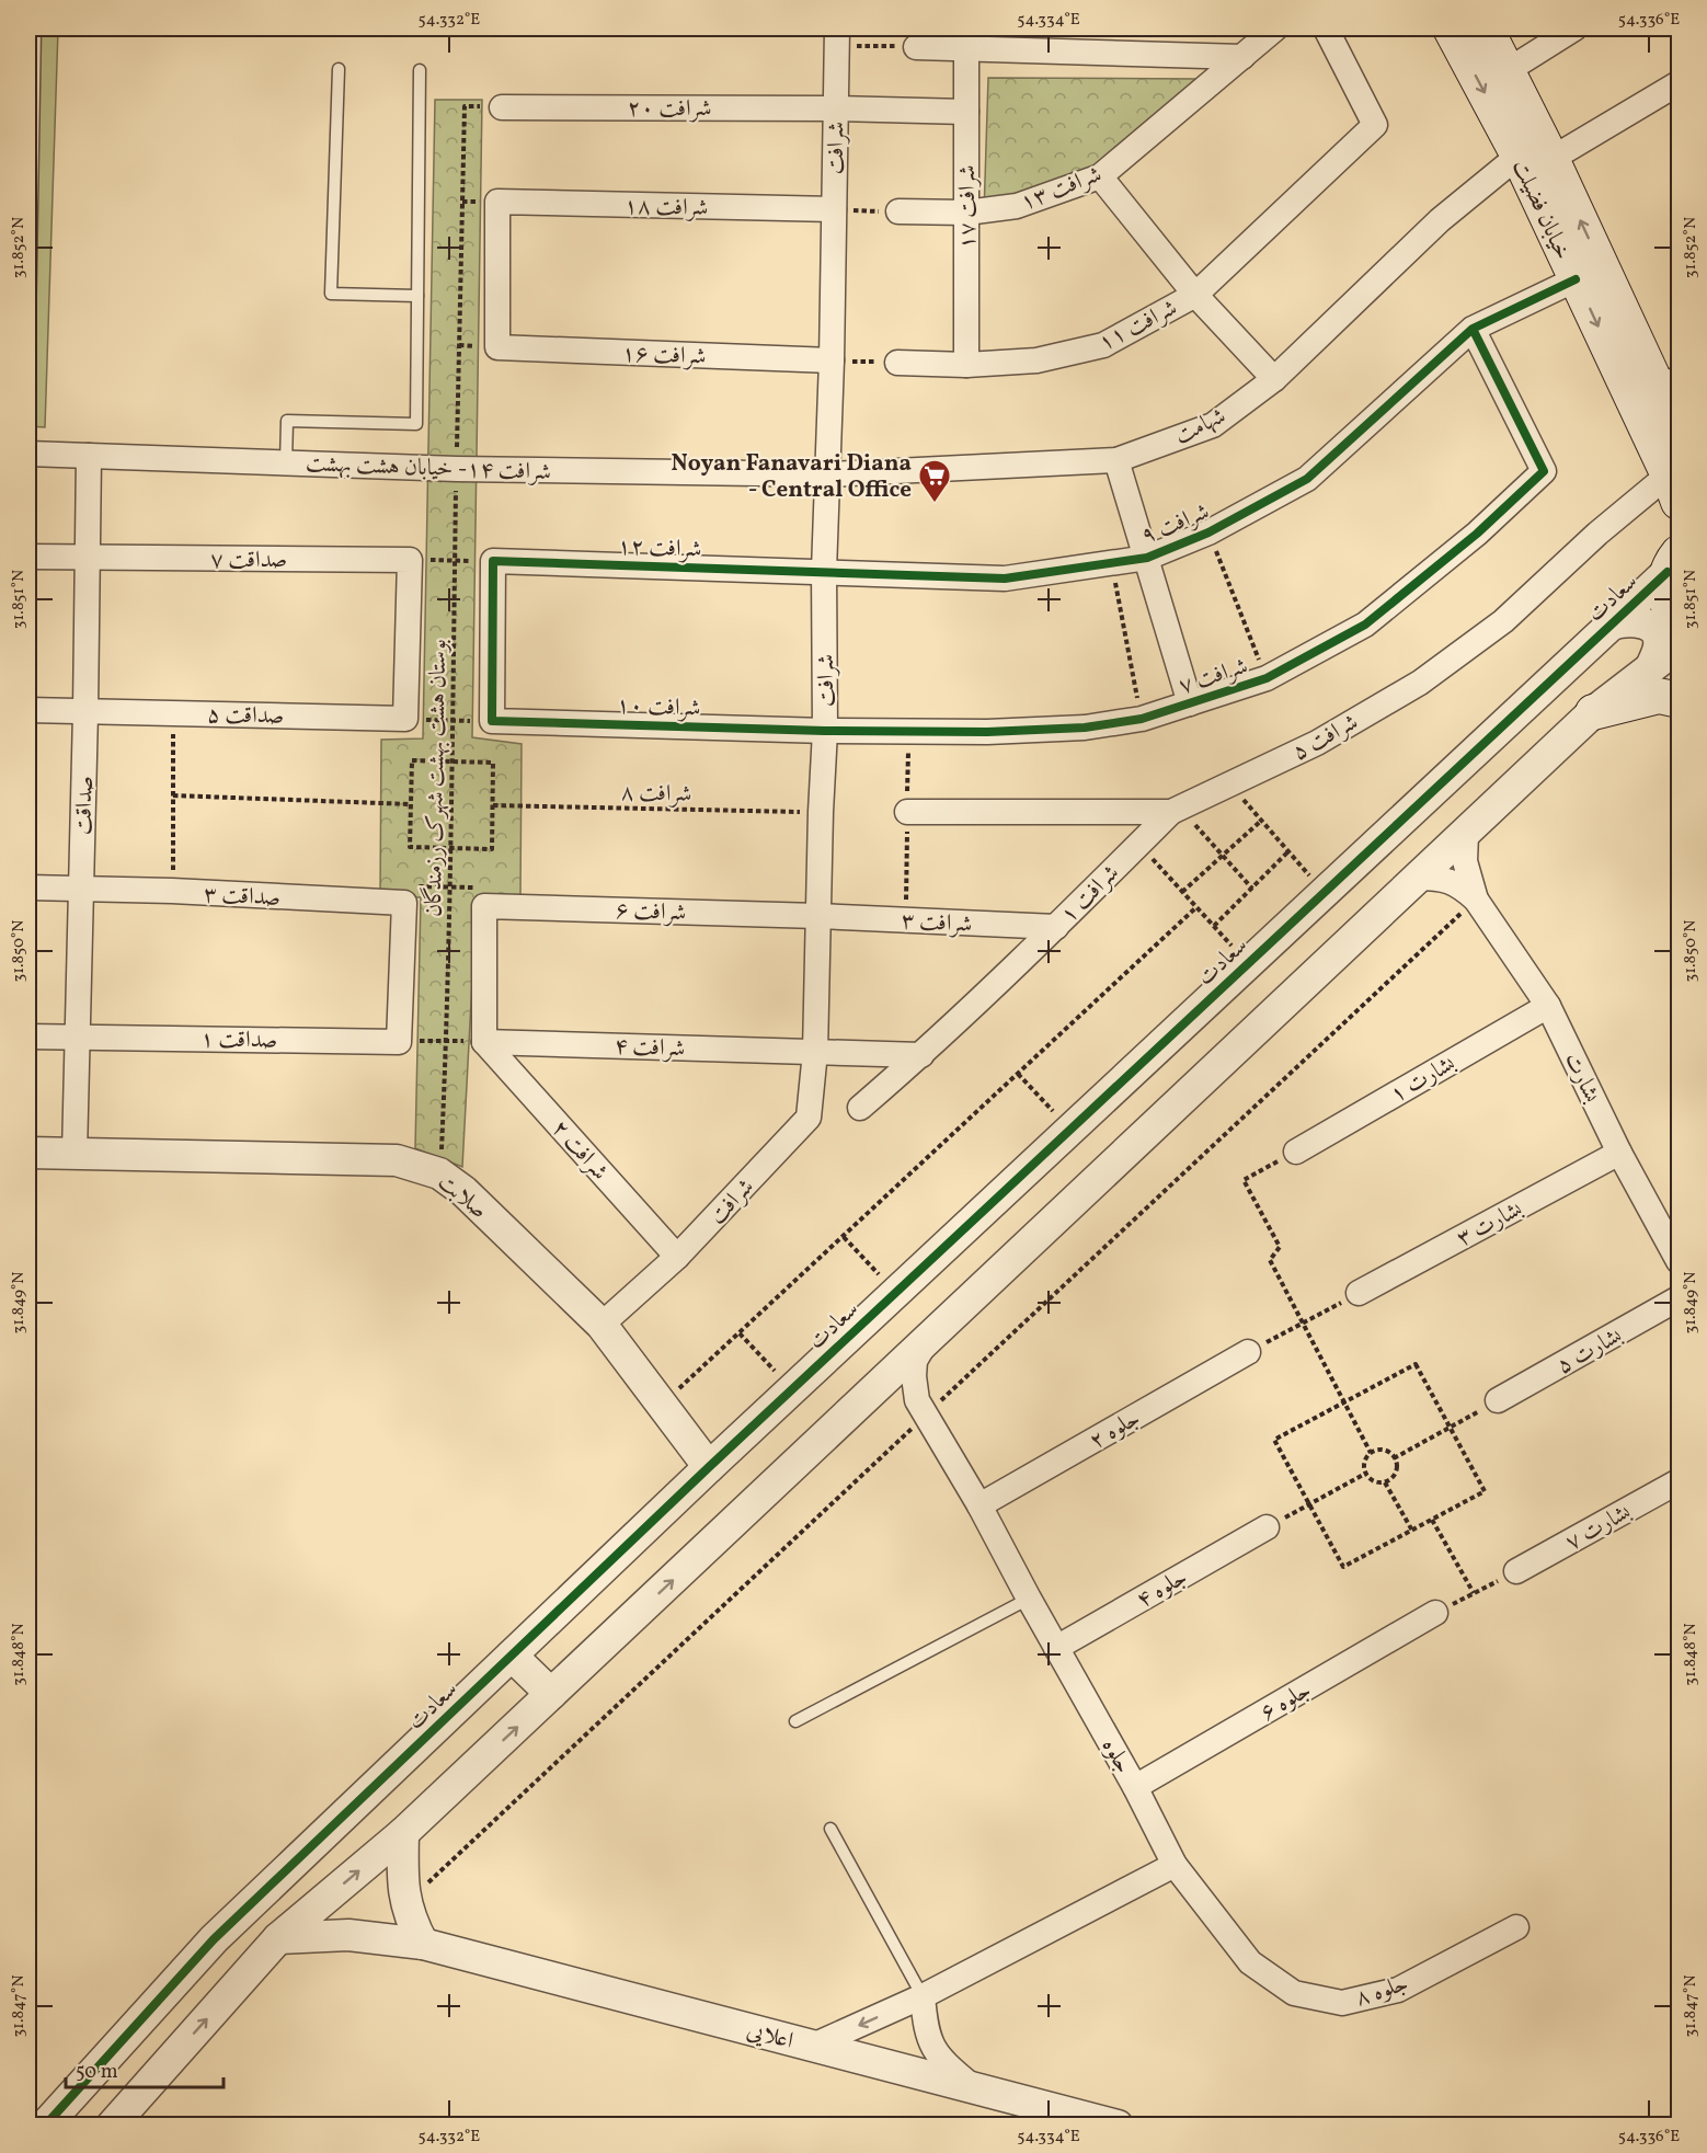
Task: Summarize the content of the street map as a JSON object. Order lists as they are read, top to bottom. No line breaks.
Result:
{"streets":{"main road":["خیابان فضیلت"],"street":["شرافت ۲۰","شرافت","شرافت ۱۳","شرافت ۱۸","شرافت ۱۷","شرافت ۱۱","شرافت ۱۶","شهامت","شرافت ۱۴- خیابان هشت بهشت","شرافت ۹","شرافت ۱۲","صداقت ۷","سعادت","شرافت ۷","شرافت ۱۰","صداقت ۵","شرافت ۵","صداقت","شرافت ۱","صداقت ۳","شرافت ۶","شرافت ۳","صداقت ۱","شرافت ۴","بشارت","بشارت ۱","شرافت ۲","صلابت","بشارت ۳","بشارت ۵","جلوه ۲","بشارت ۷","جلوه ۴","جلوه ۶","جلوه","جلوه ۸","اعلایی"],"path":["بوستان هشت بهشت شهرک رزمندگان","شرافت ۸"]},"crossings":[["شرافت ۲۰","شرافت"],["شرافت ۲۰","شرافت ۱۷"],["شرافت ۲۰","بوستان هشت بهشت شهرک رزمندگان"],["شرافت","شرافت ۱۸"],["شرافت","شرافت ۱۶"],["شرافت","شهامت"],["شرافت","شرافت ۱۴- خیابان هشت بهشت"],["شرافت","شرافت ۹"],["شرافت","شرافت ۱۲"],["شرافت","شرافت ۷"],["شرافت","شرافت ۱۰"],["شرافت","شرافت ۸"],["شرافت","شرافت ۶"],["شرافت","شرافت ۳"],["شرافت","شرافت ۴"],["شرافت","شرافت ۲"],["شرافت","صلابت"],["شرافت ۱۳","شرافت ۱۷"],["شرافت ۱۸","شرافت ۱۶"],["شرافت ۱۷","شرافت ۱۱"],["خیابان فضیلت","شهامت"],["خیابان فضیلت","شرافت ۹"],["خیابان فضیلت","شرافت ۵"],["شهامت","شرافت ۱۴- خیابان هشت بهشت"],["شرافت ۱۴- خیابان هشت بهشت","بوستان هشت بهشت شهرک رزمندگان"],["شرافت ۱۴- خیابان هشت بهشت","صداقت"],["شرافت ۹","شرافت ۱۲"],["شرافت ۹","شرافت ۷"],["صداقت ۷","صداقت"],["سعادت","صلابت"],["شرافت ۷","شرافت ۱۰"],["صداقت ۵","صداقت"],["شرافت ۵","شرافت ۱"],["بوستان هشت بهشت شهرک رزمندگان","صلابت"],["صداقت","صداقت ۳"],["صداقت","صداقت ۱"],["صداقت","صلابت"],["شرافت ۱","شرافت ۳"],["شرافت ۶","شرافت ۳"],["شرافت ۴","شرافت ۲"],["بشارت","بشارت ۱"],["بشارت","بشارت ۳"],["جلوه ۲","جلوه"],["جلوه ۴","جلوه"],["جلوه ۶","جلوه"],["جلوه","جلوه ۸"]],"places":{"supermarket":["Noyan Fanavari Diana - Central Office"]},"scale_bar":"50 m","coordinates":["54.332°E","54.334°E","54.336°E","31.852°N","31.851°N","31.850°N","31.849°N","31.848°N","31.847°N"]}
